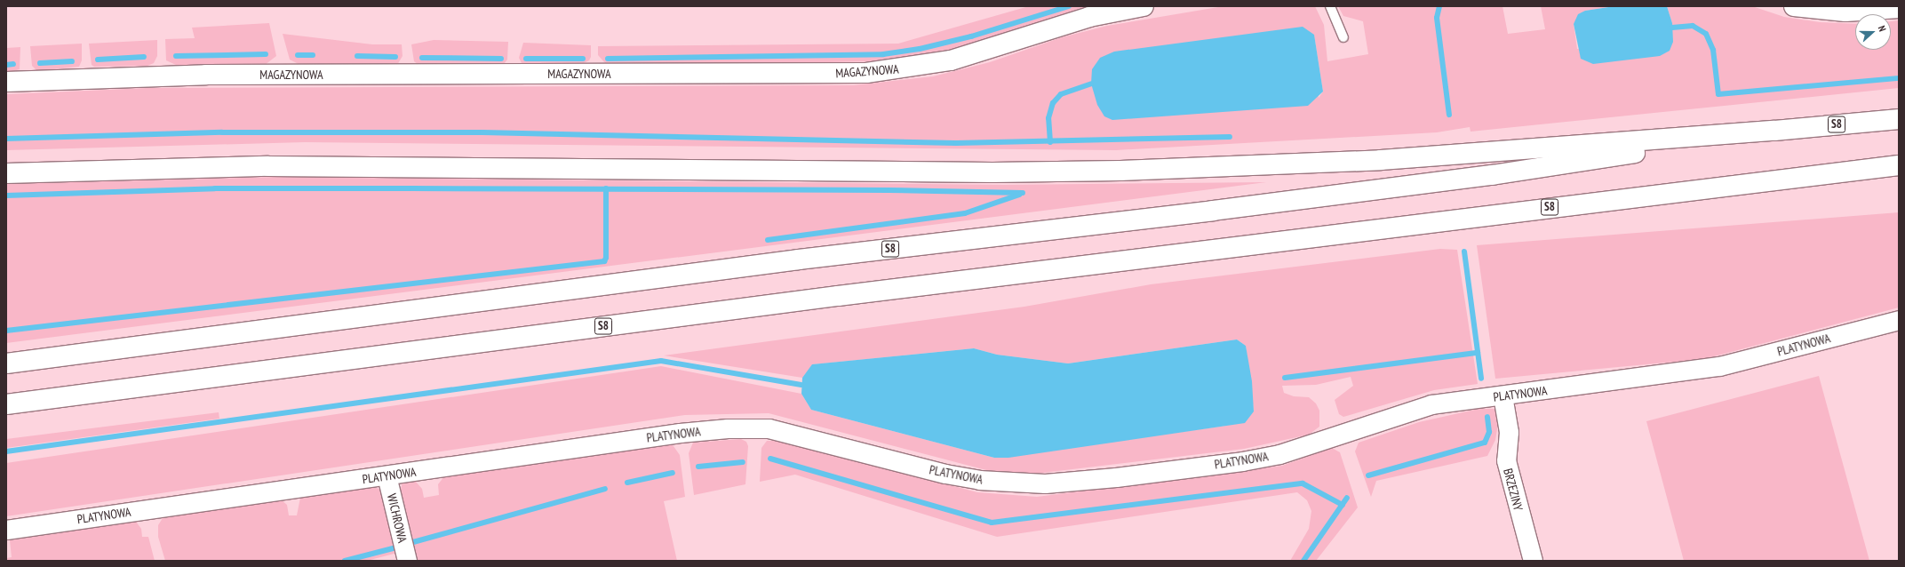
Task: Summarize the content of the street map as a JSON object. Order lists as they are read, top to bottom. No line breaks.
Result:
{"streets":{"main road":["MAGAZYNOWA","S8"],"street":["PLATYNOWA","BRZEZINY","WICHROWA"]},"crossings":[["PLATYNOWA","BRZEZINY"],["PLATYNOWA","WICHROWA"]],"north":"right"}
